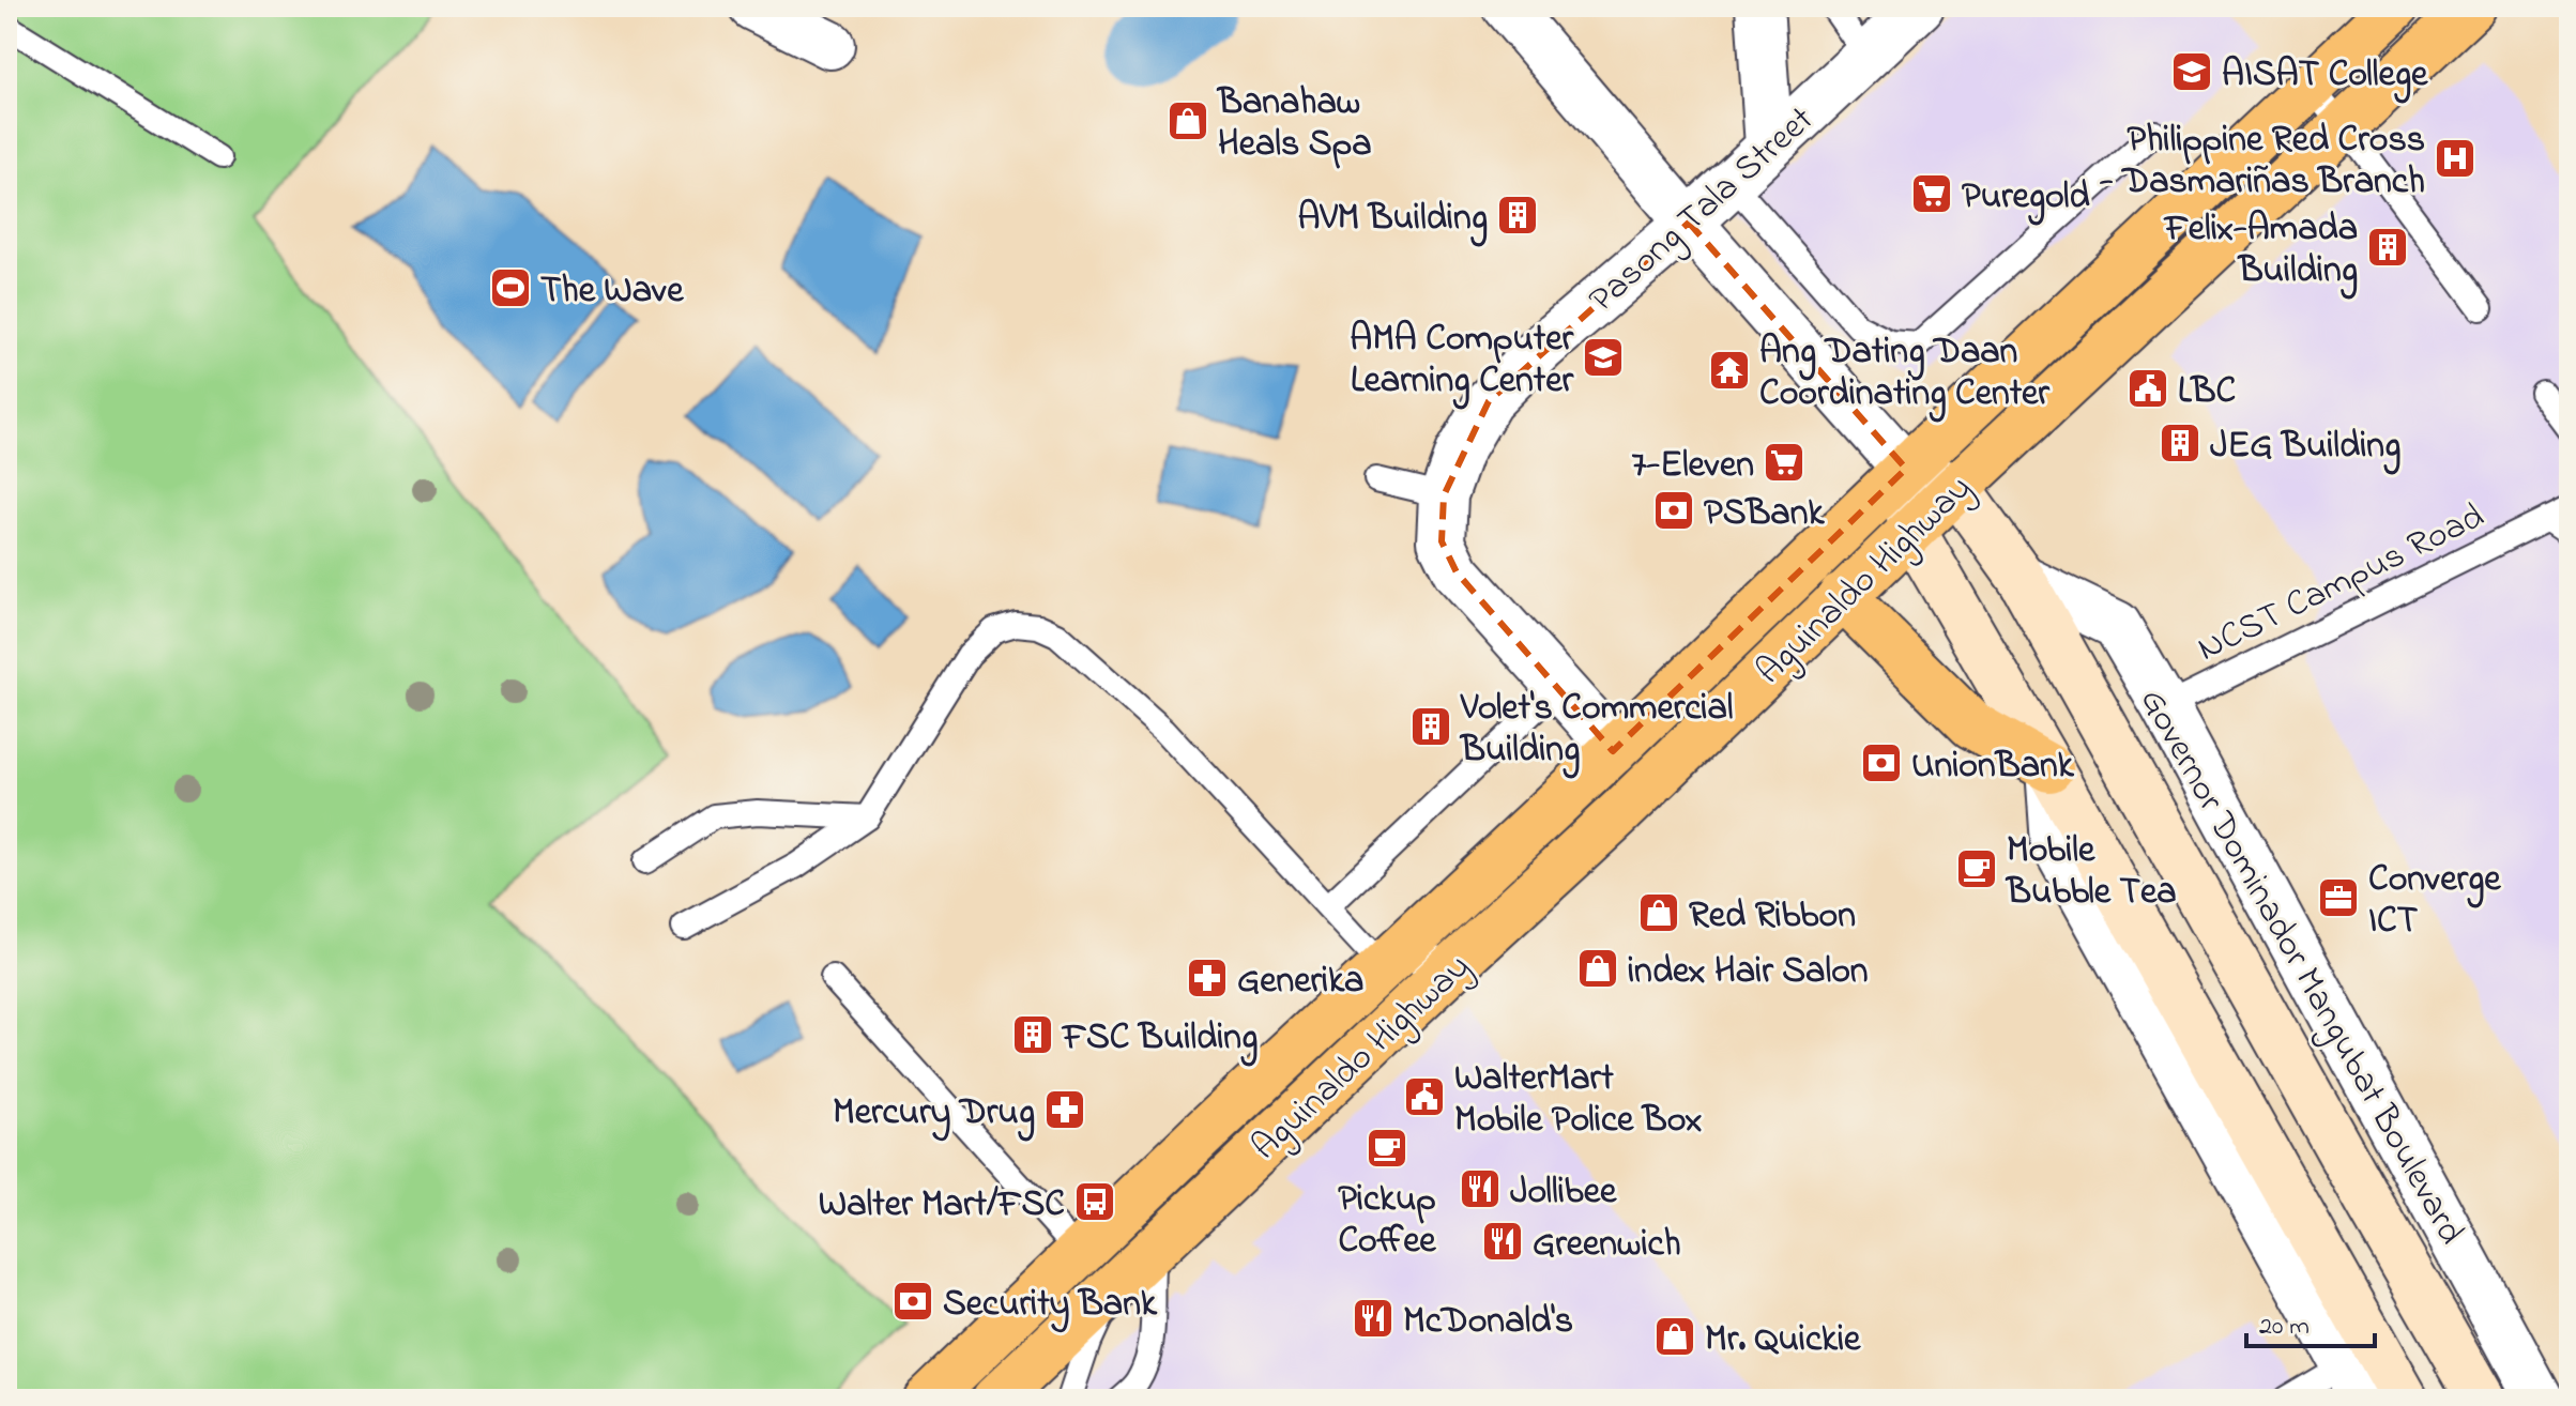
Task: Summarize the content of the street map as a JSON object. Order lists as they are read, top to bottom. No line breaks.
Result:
{"streets":{"highway":["Aguinaldo Highway"],"main road":["Governor Dominador Mangubat Boulevard"],"street":["Pasong Tala Street"],"lane":["NCST Campus Road"]},"crossings":[["Pasong Tala Street","Aguinaldo Highway"],["Aguinaldo Highway","Governor Dominador Mangubat Boulevard"],["NCST Campus Road","Governor Dominador Mangubat Boulevard"]],"places":{"school or university":["AISAT College","AMA Computer Learning Center"],"shop":["Banahaw Heals Spa","Red Ribbon","index Hair Salon","Mr. Quickie"],"hospital":["Philippine Red Cross - Dasmariñas Branch"],"supermarket":["Puregold","7-Eleven"],"building":["AVM Building","Felix-Amada Building","JEG Building","Volet's Commercial Building","FSC Building"],"sports":["The Wave"],"temple":["Ang Dating Daan Coordinating Center"],"public building":["LBC","WalterMart Mobile Police Box"],"bank":["PSBank","UnionBank","Security Bank"],"cafe":["Mobile Bubble Tea","Pickup Coffee"],"office":["Converge ICT"],"pharmacy":["Generika","Mercury Drug"],"restaurant":["Jollibee","Greenwich","McDonald's"],"bus stop":["Walter Mart/FSC"]},"scale_bar":"20 m"}
